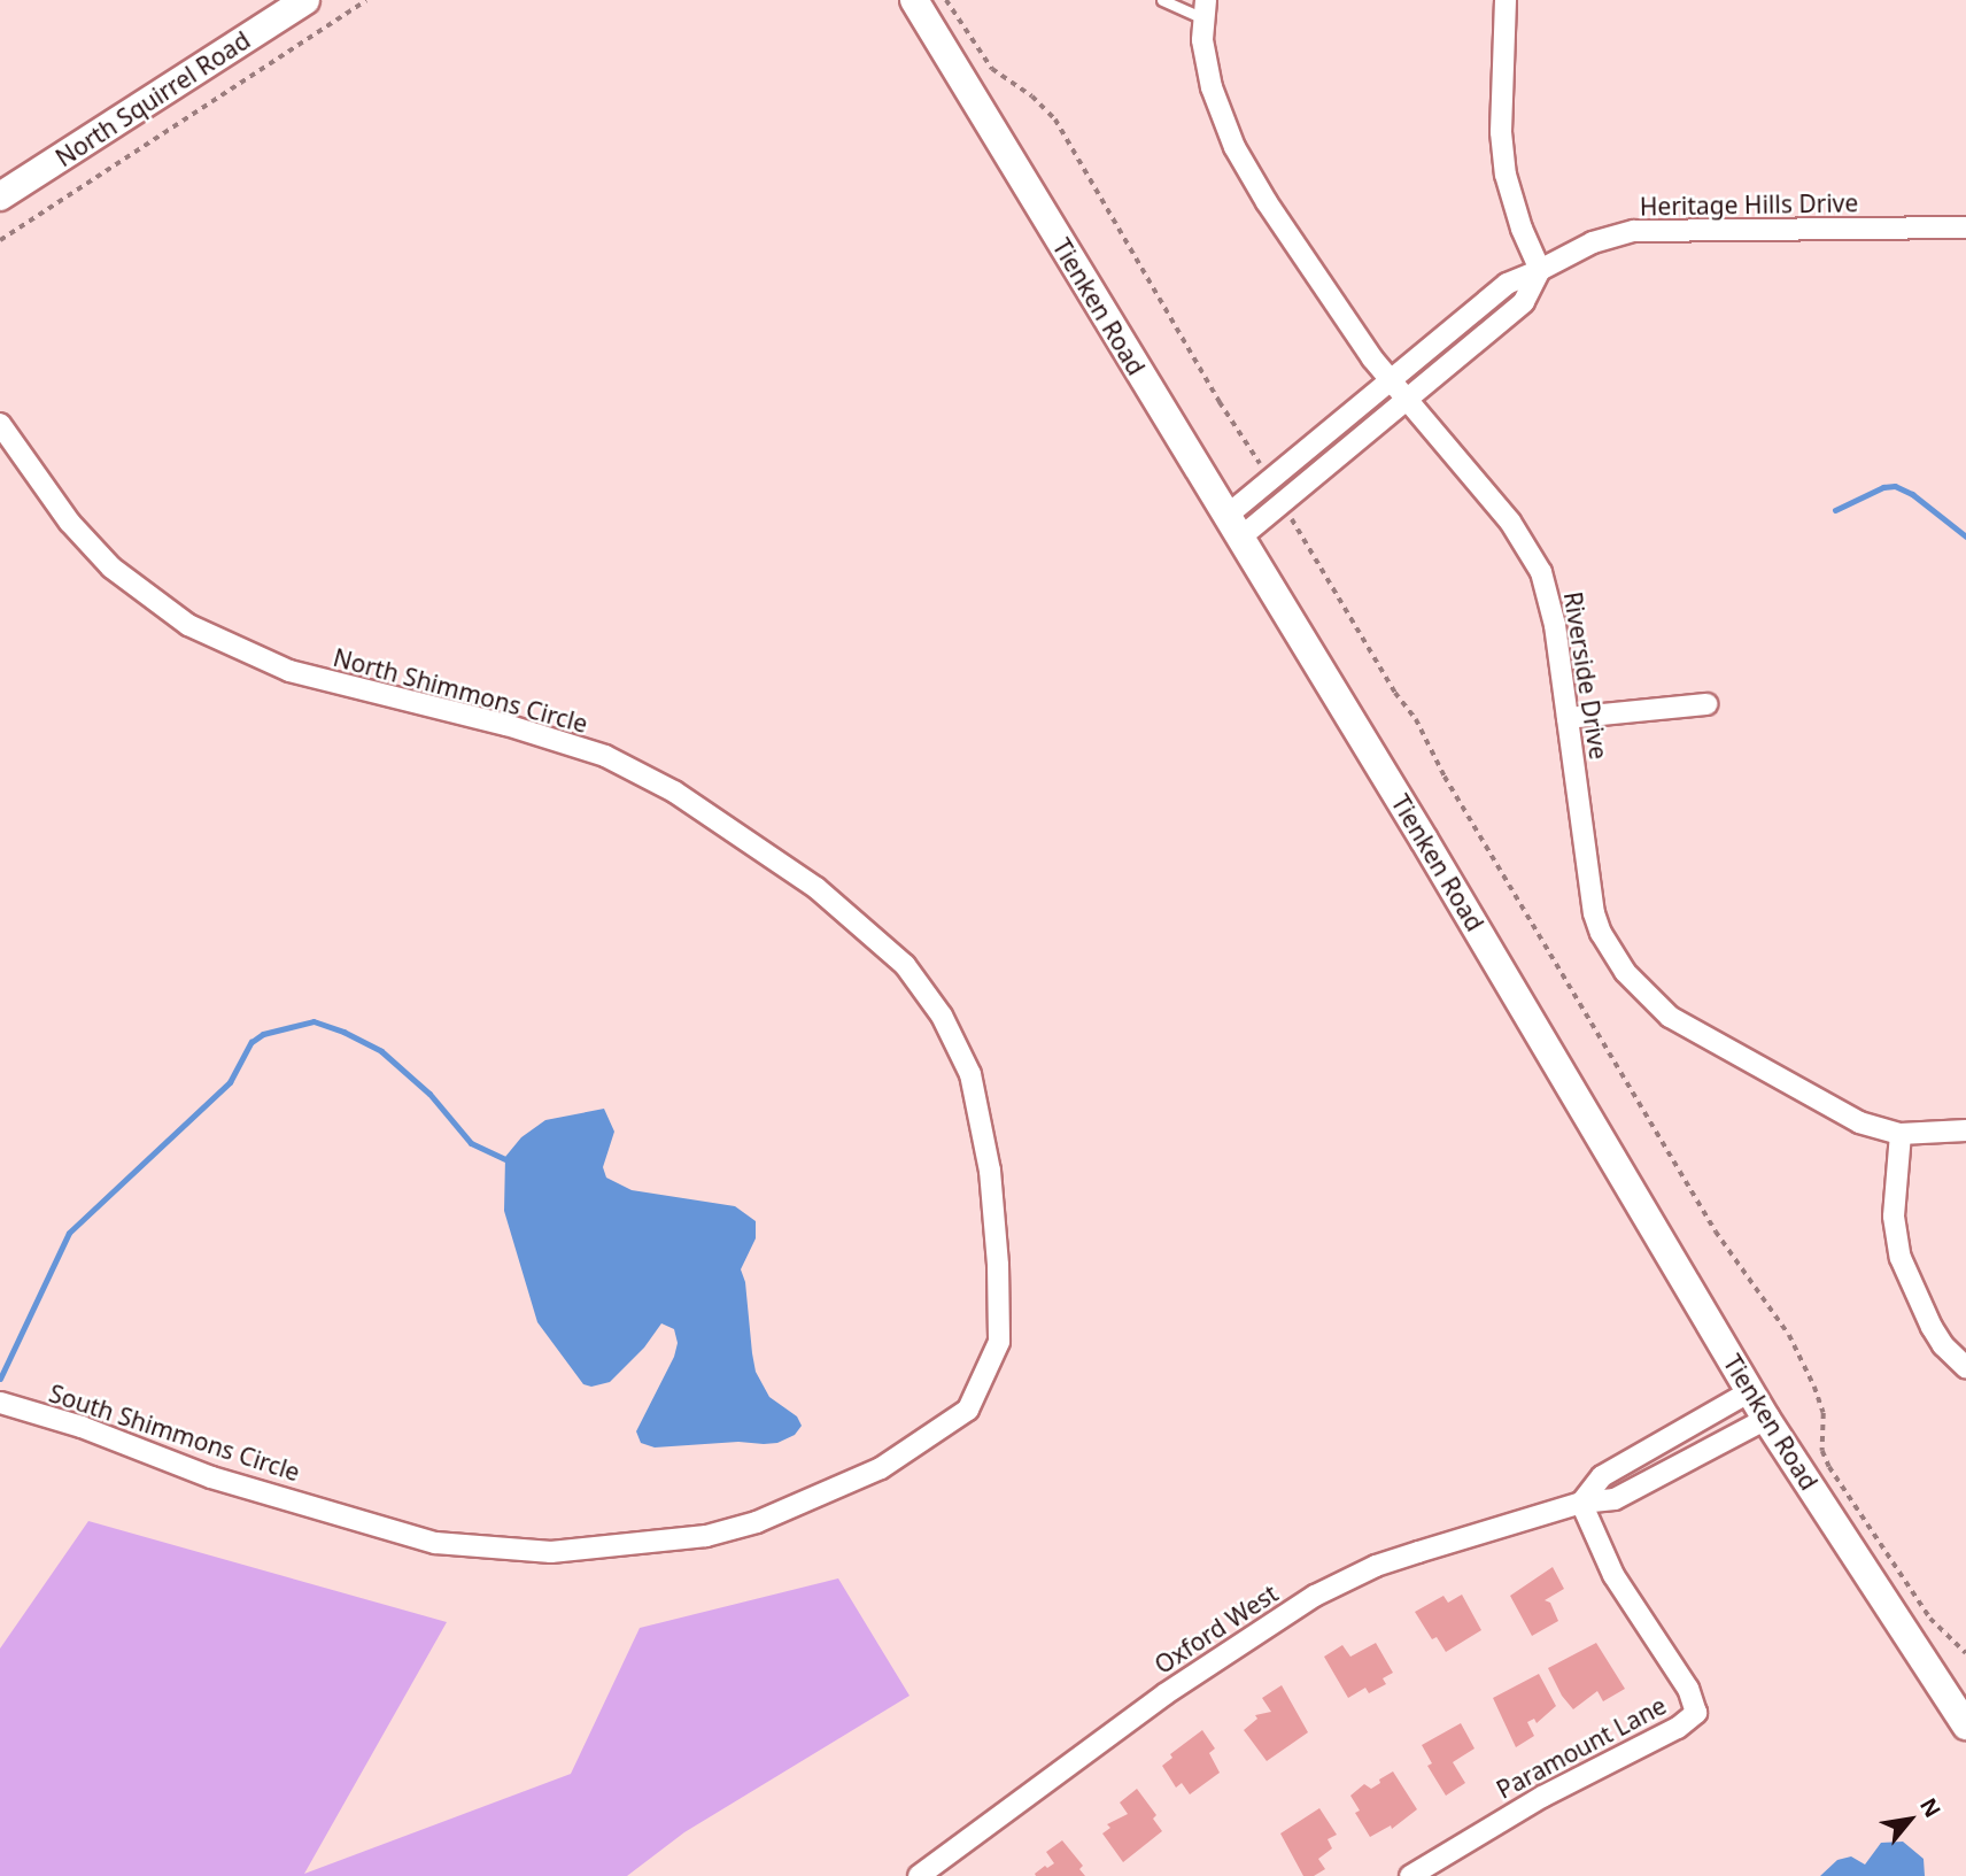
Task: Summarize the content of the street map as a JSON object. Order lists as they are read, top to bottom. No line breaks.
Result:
{"streets":{"street":["North Squirrel Road","Heritage Hills Drive","Tienken Road","Riverside Drive","North Shimmons Circle","South Shimmons Circle","Oxford West","Paramount Lane"]},"crossings":[["Heritage Hills Drive","Tienken Road"],["Heritage Hills Drive","Riverside Drive"],["Tienken Road","Oxford West"],["North Shimmons Circle","South Shimmons Circle"],["Oxford West","Paramount Lane"]],"north":"top right"}
